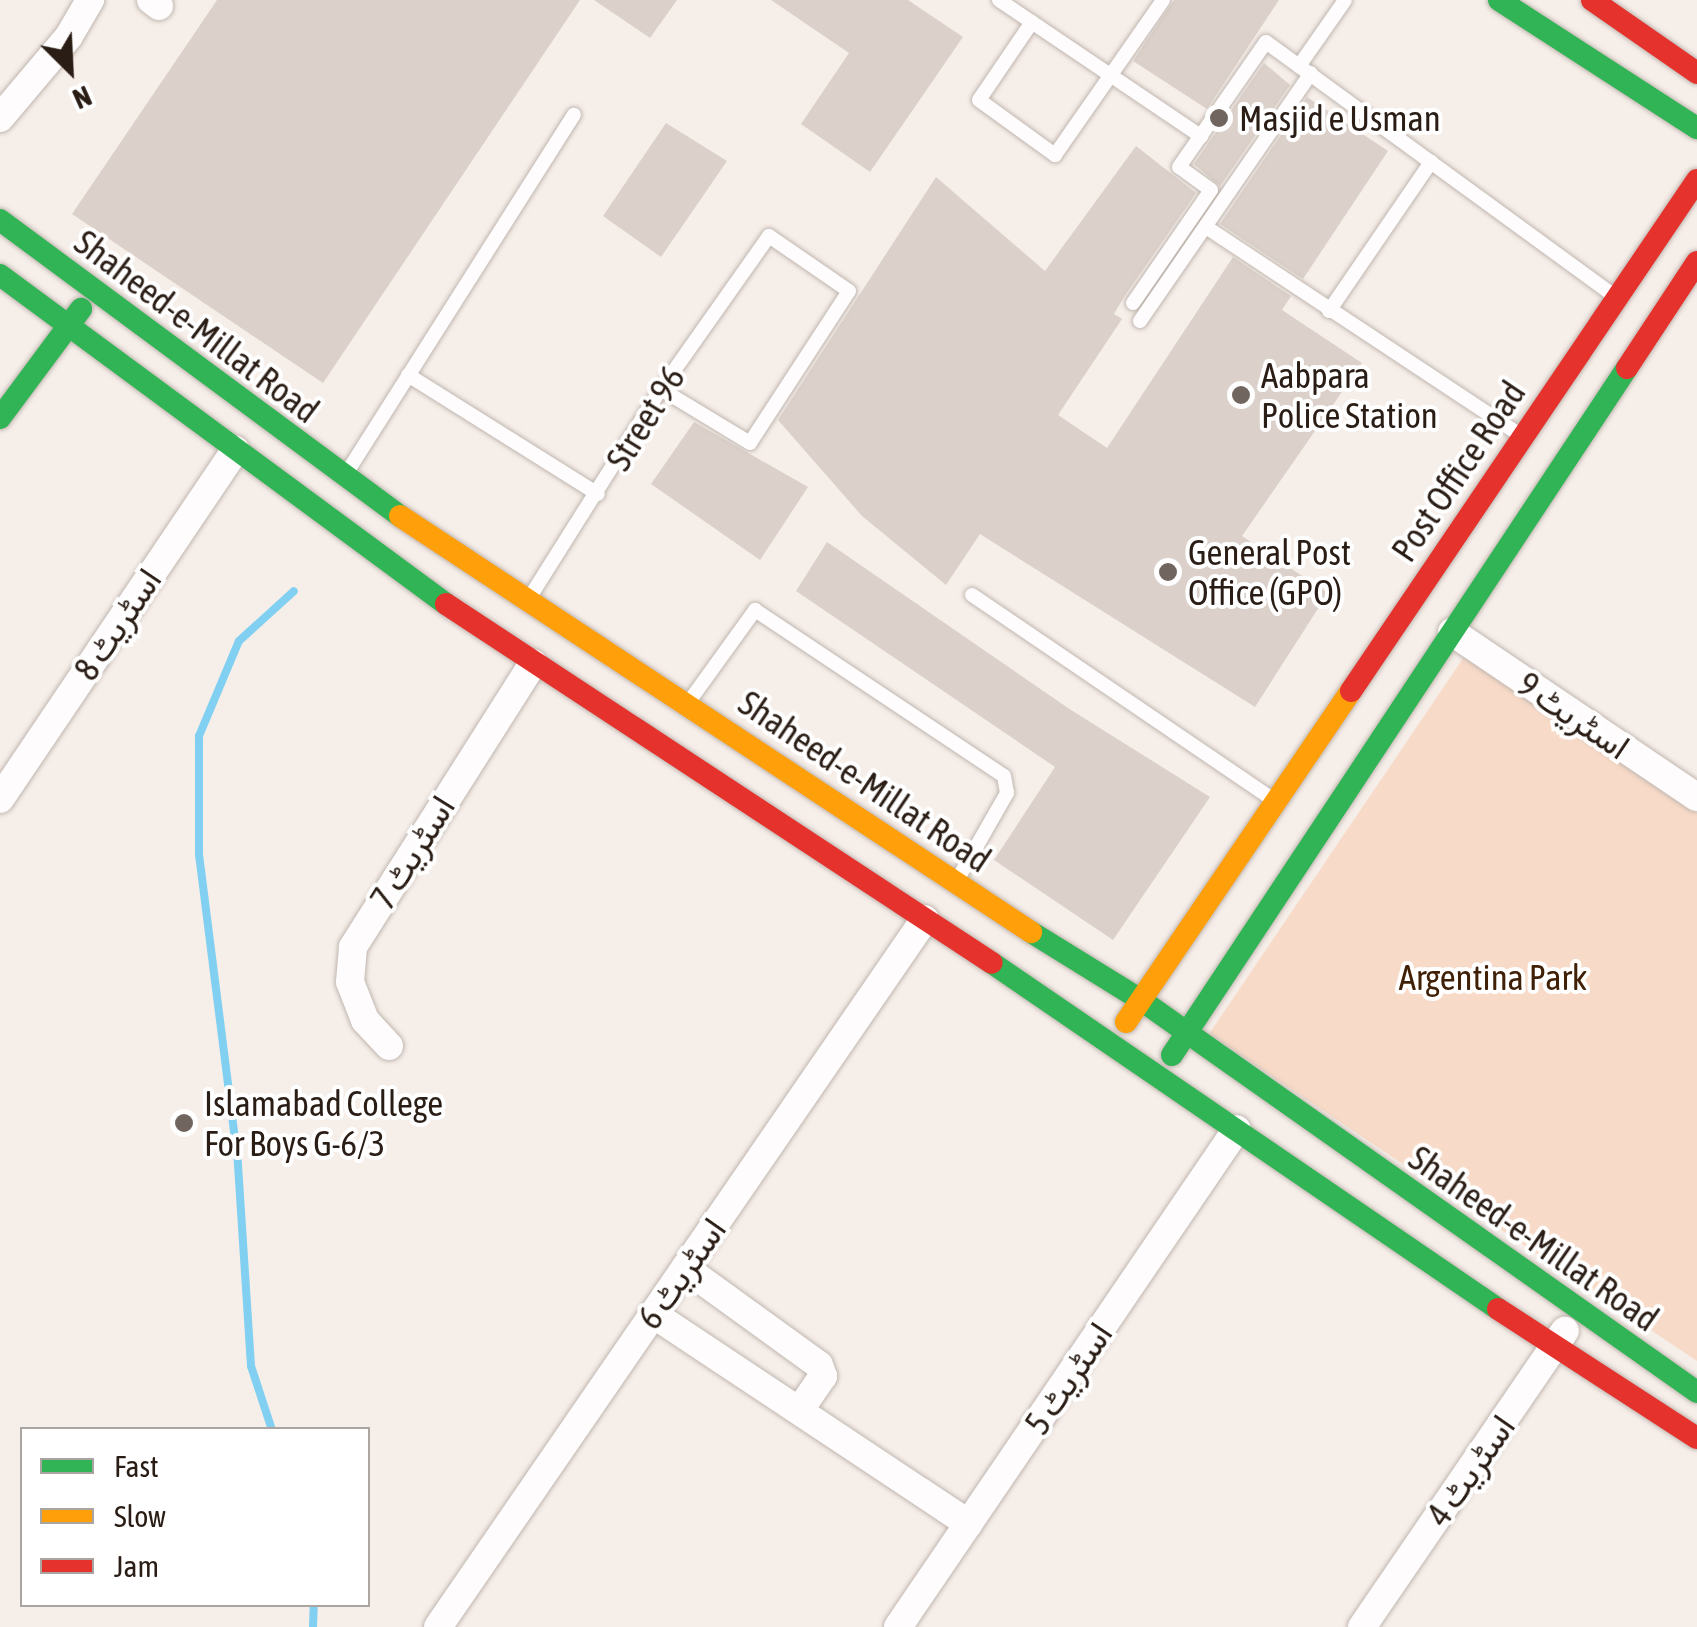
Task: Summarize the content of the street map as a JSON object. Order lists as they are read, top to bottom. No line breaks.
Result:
{"streets":{"main road":["Shaheed-e-Millat Road","Post Office Road"],"street":["اسٹریٹ 8","اسٹریٹ 9","اسٹریٹ 7","اسٹریٹ 6","اسٹریٹ 5","اسٹریٹ 4"],"lane":["Street 96"]},"crossings":[["Shaheed-e-Millat Road","Street 96"],["Shaheed-e-Millat Road","Post Office Road"],["Shaheed-e-Millat Road","اسٹریٹ 4"],["Post Office Road","اسٹریٹ 9"]],"parks":["Argentina Park"],"places":["Masjid e Usman","Aabpara Police Station","General Post Office (GPO)","Islamabad College For Boys G-6/3"],"legend":["Fast","Slow","Jam"],"north":"bottom right"}
